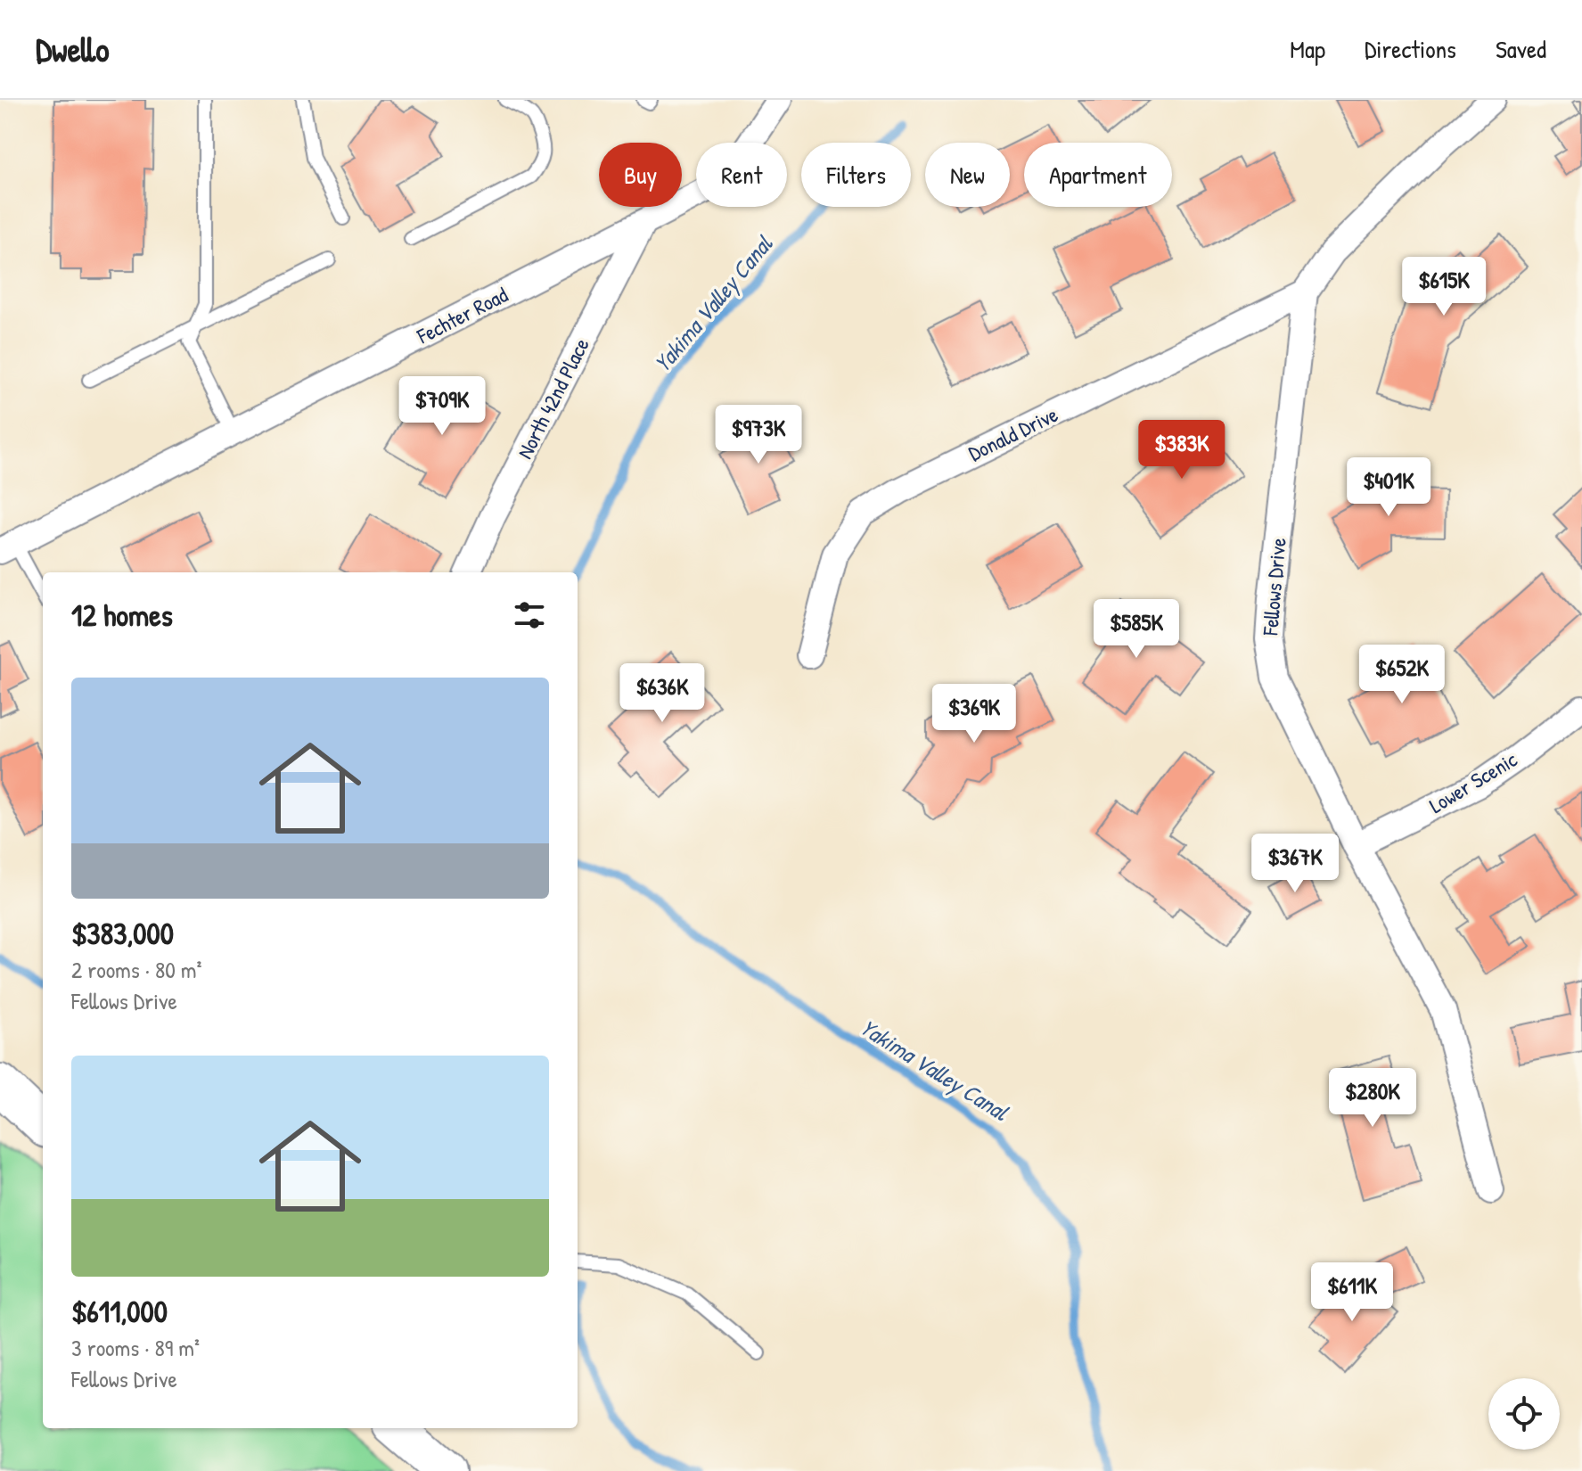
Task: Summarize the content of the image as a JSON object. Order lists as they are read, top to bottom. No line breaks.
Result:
{"streets":{"street":["Fechter Road","North 42nd Place","Donald Drive","Fellows Drive","Lower Scenic"]},"crossings":[["Fechter Road","North 42nd Place"],["Donald Drive","Fellows Drive"],["Fellows Drive","Lower Scenic"]],"water":["Yakima Valley Canal"],"page":{"header":"Dwello","nav":["Map","Directions","Saved"],"chip":["Buy","Rent","Filters","New","Apartment"],"price":["$615K","$709K","$973K","$383K","$401K","$585K","$652K","$636K","$369K","$367K","$280K","$611K"],"heading":"12 homes","list":[{"name":"$383,000","note":"2 rooms · 80 m² · Fellows Drive"},{"name":"$611,000","note":"3 rooms · 89 m² · Fellows Drive"}]}}
